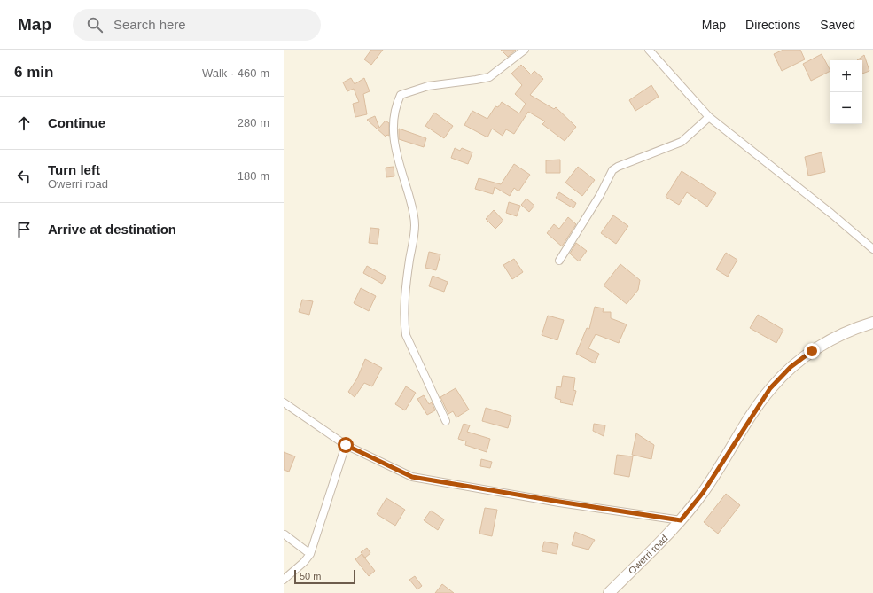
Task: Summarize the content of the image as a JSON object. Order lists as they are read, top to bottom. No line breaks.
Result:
{"streets":{"main road":["Owerri road"]},"scale_bar":"50 m","page":{"header":"Map","search":"Search here","nav":["Map","Directions","Saved"],"heading":["6 min","Walk · 460 m"],"map_buttons":["+","−"],"list":[["Continue","280 m"],["Turn left","Owerri road","180 m"],"Arrive at destination"],"scale":"50 m"}}
